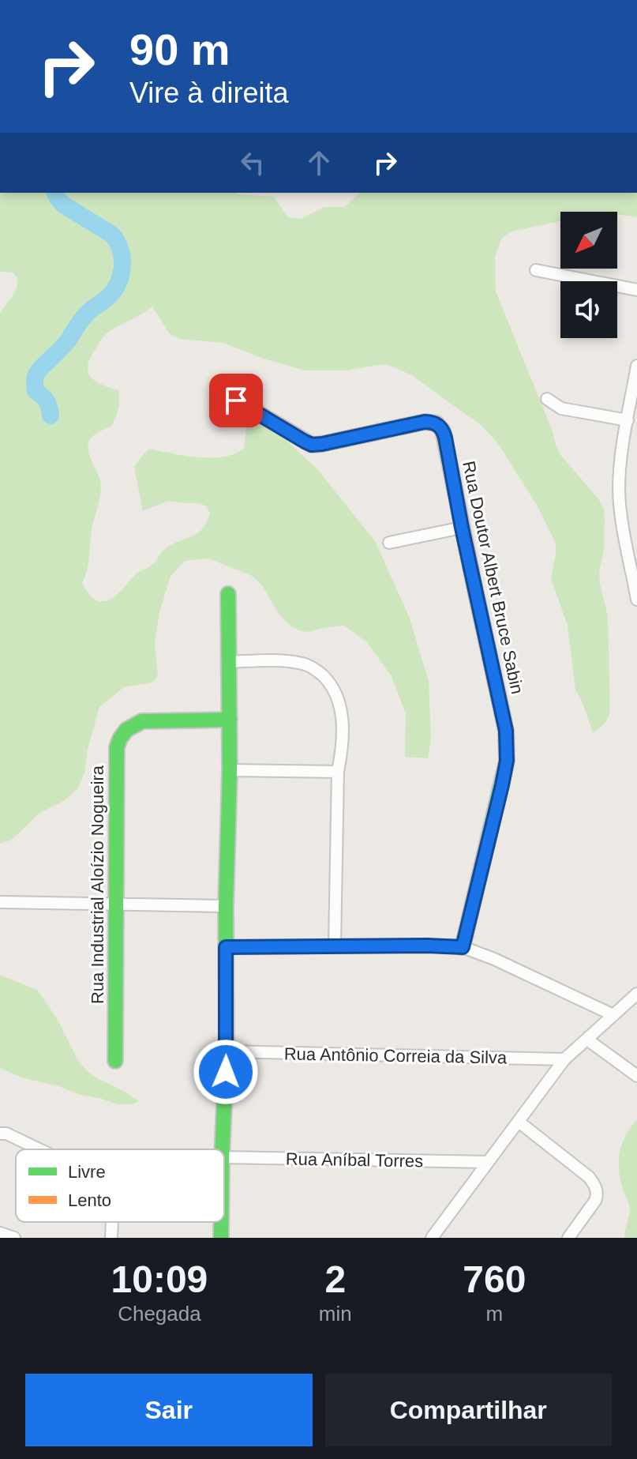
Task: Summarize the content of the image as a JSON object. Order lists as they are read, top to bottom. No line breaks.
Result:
{"streets":{"street":["Rua Doutor Albert Bruce Sabin","Rua Industrial Aloízio Nogueira","Rua Antônio Correia da Silva","Rua Aníbal Torres"]},"legend":["Livre","Lento"],"north":"bottom left","page":{"turn":["90 m","Vire à direita"],"eta":["10:09","Chegada","2","min","760","m"],"buttons":["Sair","Compartilhar"]}}
